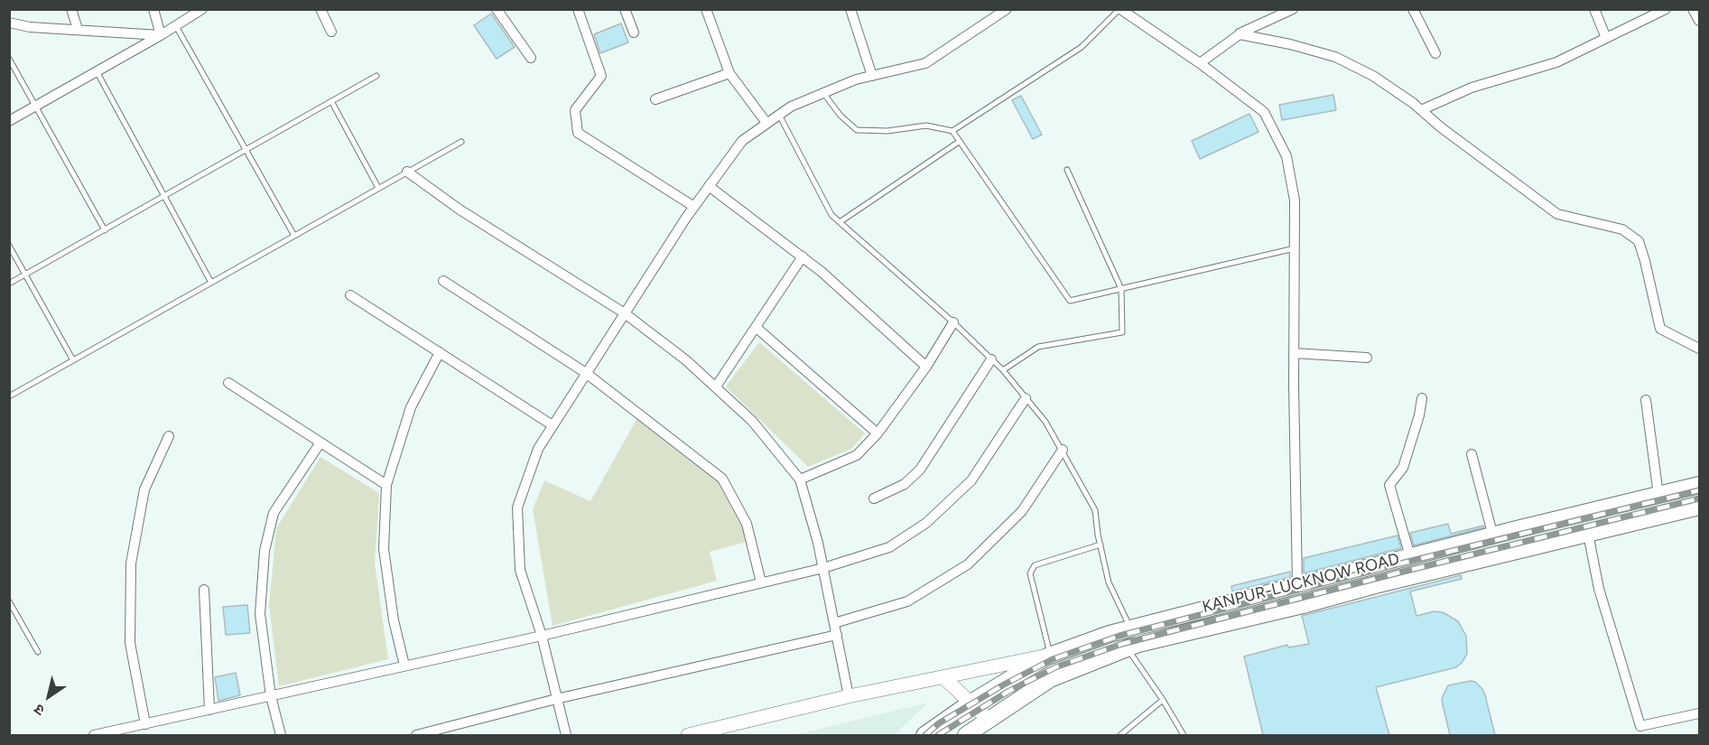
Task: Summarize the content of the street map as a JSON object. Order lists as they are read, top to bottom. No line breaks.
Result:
{"streets":{"main road":["KANPUR-LUCKNOW ROAD"]},"north":"bottom left"}
